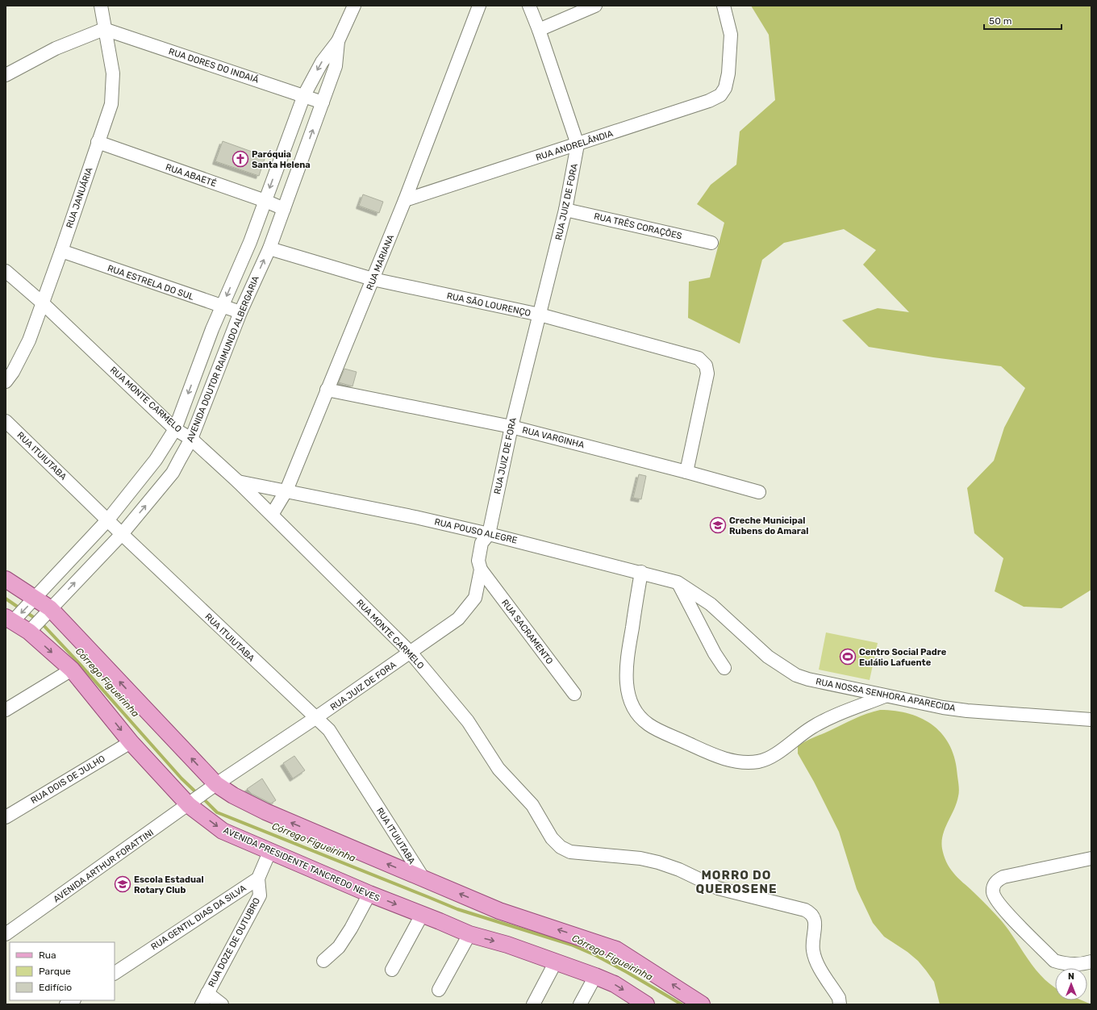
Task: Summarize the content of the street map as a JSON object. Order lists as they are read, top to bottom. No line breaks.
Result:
{"streets":{"main road":["AVENIDA PRESIDENTE TANCREDO NEVES"],"street":["RUA DORES DO INDAIÁ","RUA ANDRELÂNDIA","RUA ABAETÉ","RUA JANUÁRIA","RUA JUIZ DE FORA","RUA TRÊS CORAÇÕES","RUA MARIANA","RUA ESTRELA DO SUL","RUA SÃO LOURENÇO","AVENIDA DOUTOR RAIMUNDO ALBERGARIA","RUA MONTE CARMELO","RUA VARGINHA","RUA ITUIUTABA","RUA POUSO ALEGRE","RUA SACRAMENTO","RUA NOSSA SENHORA APARECIDA","RUA DOIS DE JULHO","AVENIDA ARTHUR FORATTINI","RUA GENTIL DIAS DA SILVA","RUA DOZE DE OUTUBRO"]},"crossings":[["RUA DORES DO INDAIÁ","RUA JANUÁRIA"],["RUA DORES DO INDAIÁ","AVENIDA DOUTOR RAIMUNDO ALBERGARIA"],["RUA ANDRELÂNDIA","RUA JUIZ DE FORA"],["RUA ANDRELÂNDIA","RUA MARIANA"],["RUA ABAETÉ","RUA JANUÁRIA"],["RUA ABAETÉ","AVENIDA DOUTOR RAIMUNDO ALBERGARIA"],["RUA JANUÁRIA","RUA ESTRELA DO SUL"],["RUA JANUÁRIA","RUA MONTE CARMELO"],["RUA JUIZ DE FORA","RUA TRÊS CORAÇÕES"],["RUA JUIZ DE FORA","RUA SÃO LOURENÇO"],["RUA JUIZ DE FORA","RUA MONTE CARMELO"],["RUA JUIZ DE FORA","RUA VARGINHA"],["RUA JUIZ DE FORA","RUA ITUIUTABA"],["RUA JUIZ DE FORA","RUA POUSO ALEGRE"],["RUA JUIZ DE FORA","RUA SACRAMENTO"],["RUA JUIZ DE FORA","AVENIDA ARTHUR FORATTINI"],["RUA MARIANA","RUA SÃO LOURENÇO"],["RUA MARIANA","RUA MONTE CARMELO"],["RUA MARIANA","RUA VARGINHA"],["RUA MARIANA","RUA POUSO ALEGRE"],["RUA ESTRELA DO SUL","AVENIDA DOUTOR RAIMUNDO ALBERGARIA"],["RUA SÃO LOURENÇO","AVENIDA DOUTOR RAIMUNDO ALBERGARIA"],["RUA SÃO LOURENÇO","RUA VARGINHA"],["AVENIDA DOUTOR RAIMUNDO ALBERGARIA","RUA MONTE CARMELO"],["AVENIDA DOUTOR RAIMUNDO ALBERGARIA","RUA ITUIUTABA"],["AVENIDA DOUTOR RAIMUNDO ALBERGARIA","AVENIDA PRESIDENTE TANCREDO NEVES"],["RUA MONTE CARMELO","RUA POUSO ALEGRE"],["RUA POUSO ALEGRE","RUA NOSSA SENHORA APARECIDA"],["RUA DOIS DE JULHO","AVENIDA PRESIDENTE TANCREDO NEVES"],["AVENIDA PRESIDENTE TANCREDO NEVES","AVENIDA ARTHUR FORATTINI"],["RUA GENTIL DIAS DA SILVA","RUA DOZE DE OUTUBRO"]],"districts":["MORRO DO QUEROSENE"],"water":["Córrego Figueirinha"],"places":{"church":["Paróquia Santa Helena"],"school or university":["Creche Municipal Rubens do Amaral","Escola Estadual Rotary Club"],"sports":["Centro Social Padre Eulálio Lafuente"]},"legend":["Rua","Parque","Edifício"],"scale_bar":"50 m","north":"top"}
